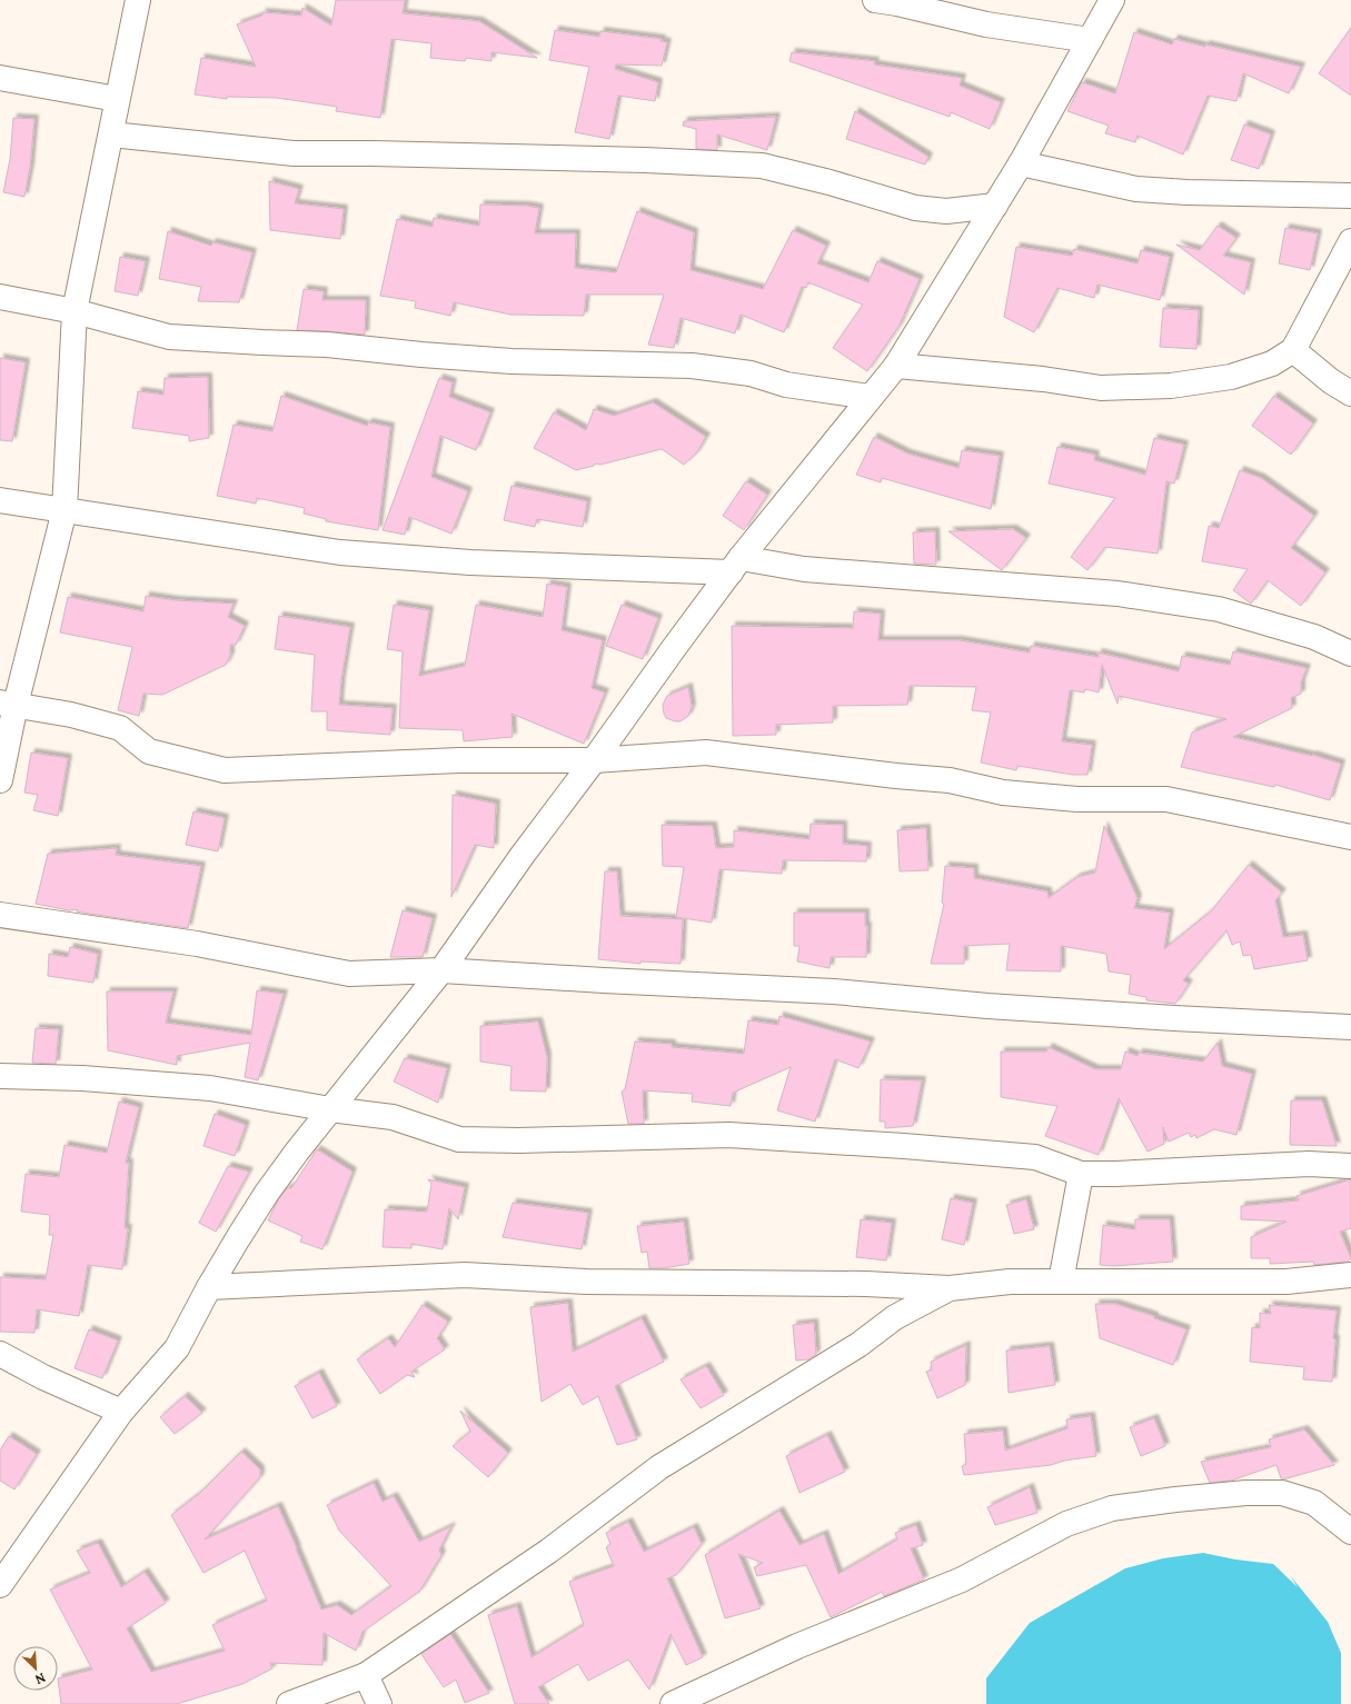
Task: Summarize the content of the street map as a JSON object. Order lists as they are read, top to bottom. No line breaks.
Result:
{"north":"bottom right"}
